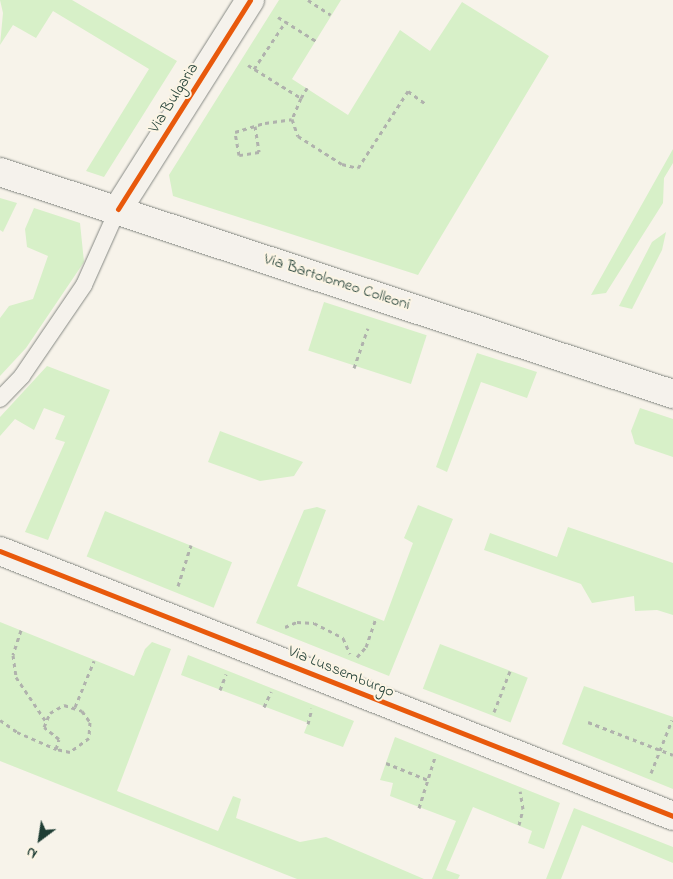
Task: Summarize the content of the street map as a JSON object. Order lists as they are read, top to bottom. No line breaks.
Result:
{"streets":{"street":["Via Bulgaria","Via Bartolomeo Colleoni","Via Lussemburgo"]},"crossings":[["Via Bulgaria","Via Bartolomeo Colleoni"]],"north":"bottom left"}
